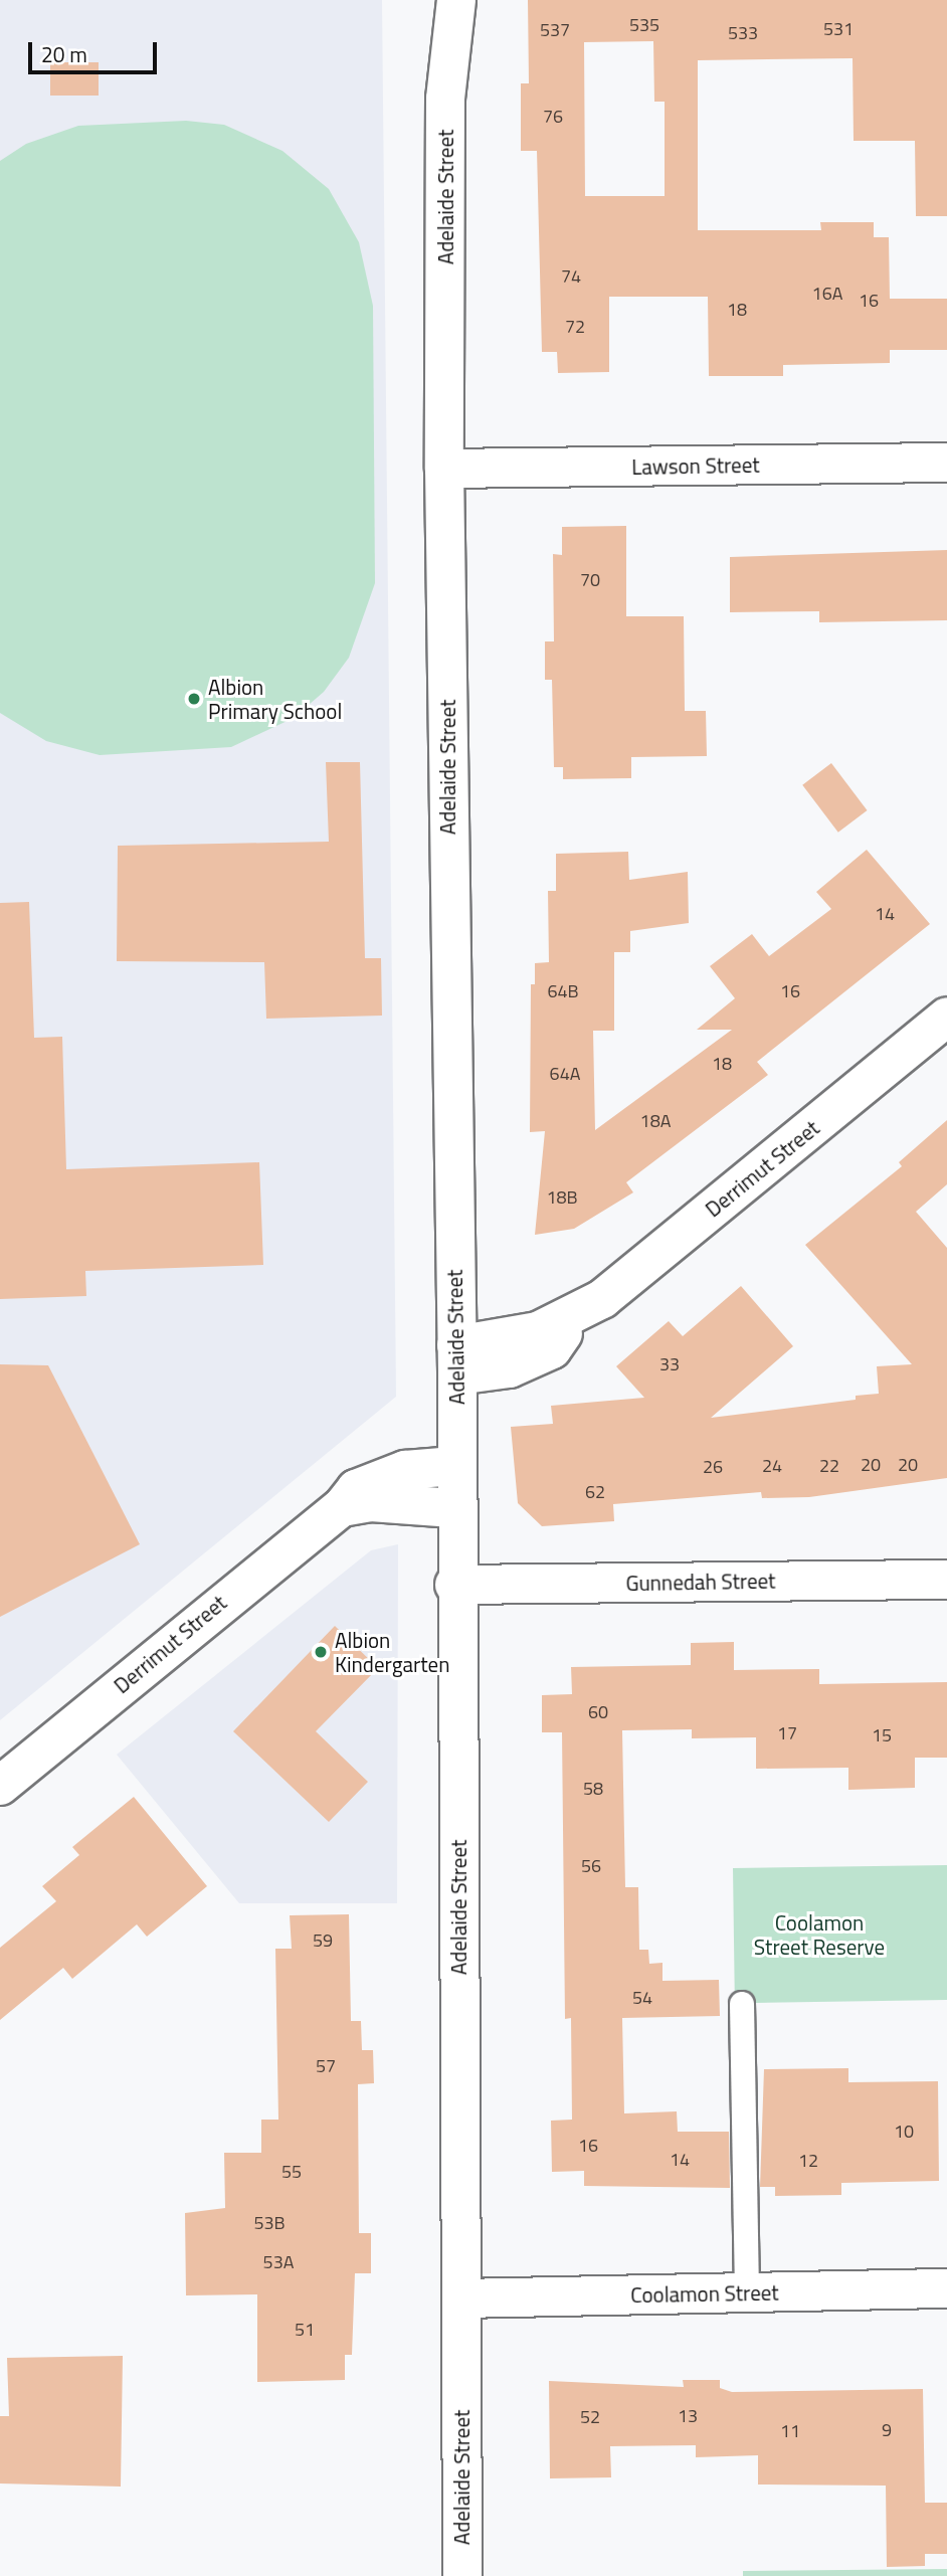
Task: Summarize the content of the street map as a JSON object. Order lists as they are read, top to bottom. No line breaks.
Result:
{"streets":{"street":["Adelaide Street","Lawson Street","Derrimut Street","Gunnedah Street","Coolamon Street"]},"crossings":[["Adelaide Street","Lawson Street"],["Adelaide Street","Derrimut Street"],["Adelaide Street","Gunnedah Street"],["Adelaide Street","Coolamon Street"]],"parks":["Coolamon Street Reserve"],"places":["Albion Primary School","Albion Kindergarten"],"house_numbers":["535","531","537","533","76","74","16A","16","18","72","70","14","64B","16","18","64A","18A","18B","33","20","20","24","22","26","62","60","17","15","58","56","59","54","57","10","16","14","12","55","53B","53A","51","13","52","9","11"],"scale_bar":"20 m"}
